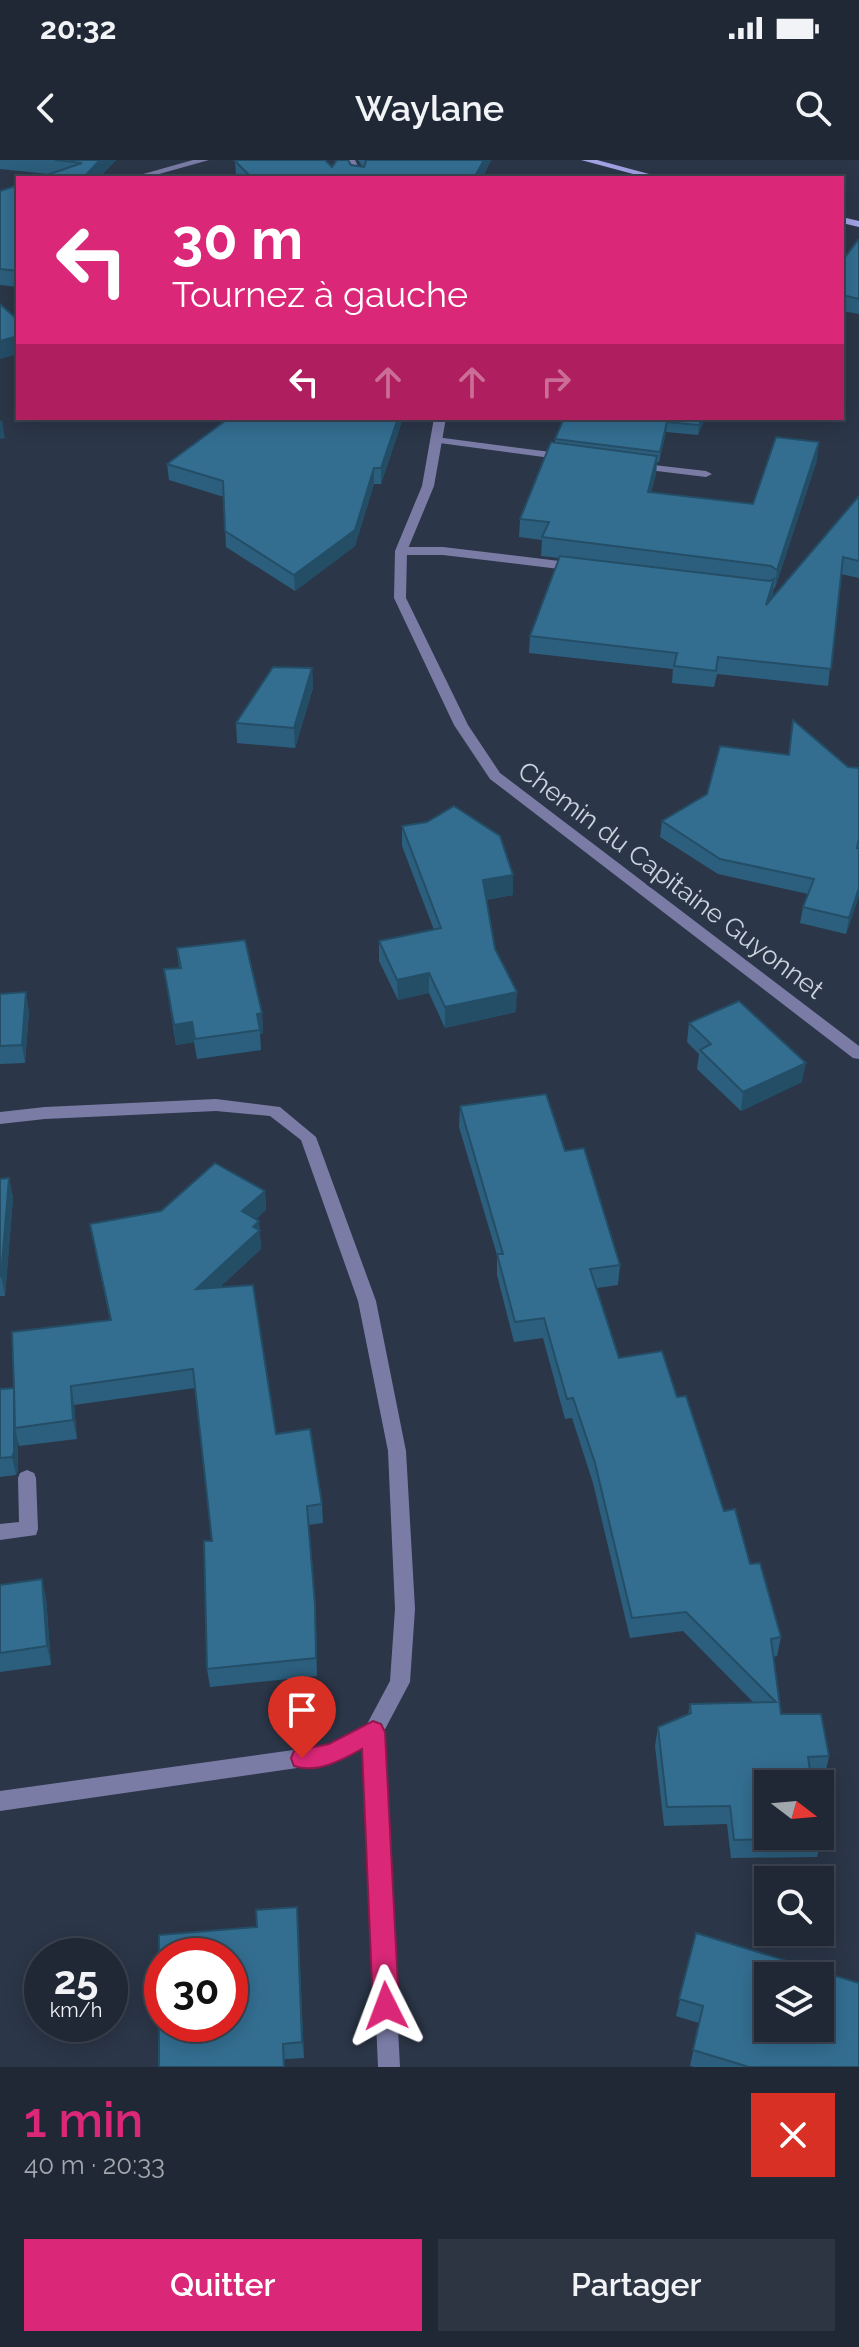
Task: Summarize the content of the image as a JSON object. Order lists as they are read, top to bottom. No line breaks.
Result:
{"streets":{"street":["Chemin du Capitaine Guyonnet"]},"north":"right","page":{"status":"20:32","header":"Waylane","turn":["30 m","Tournez à gauche"],"speed":"25 km/h","limit":"30","heading":["1 min","40 m · 20:33"],"buttons":["Quitter","Partager"]}}
